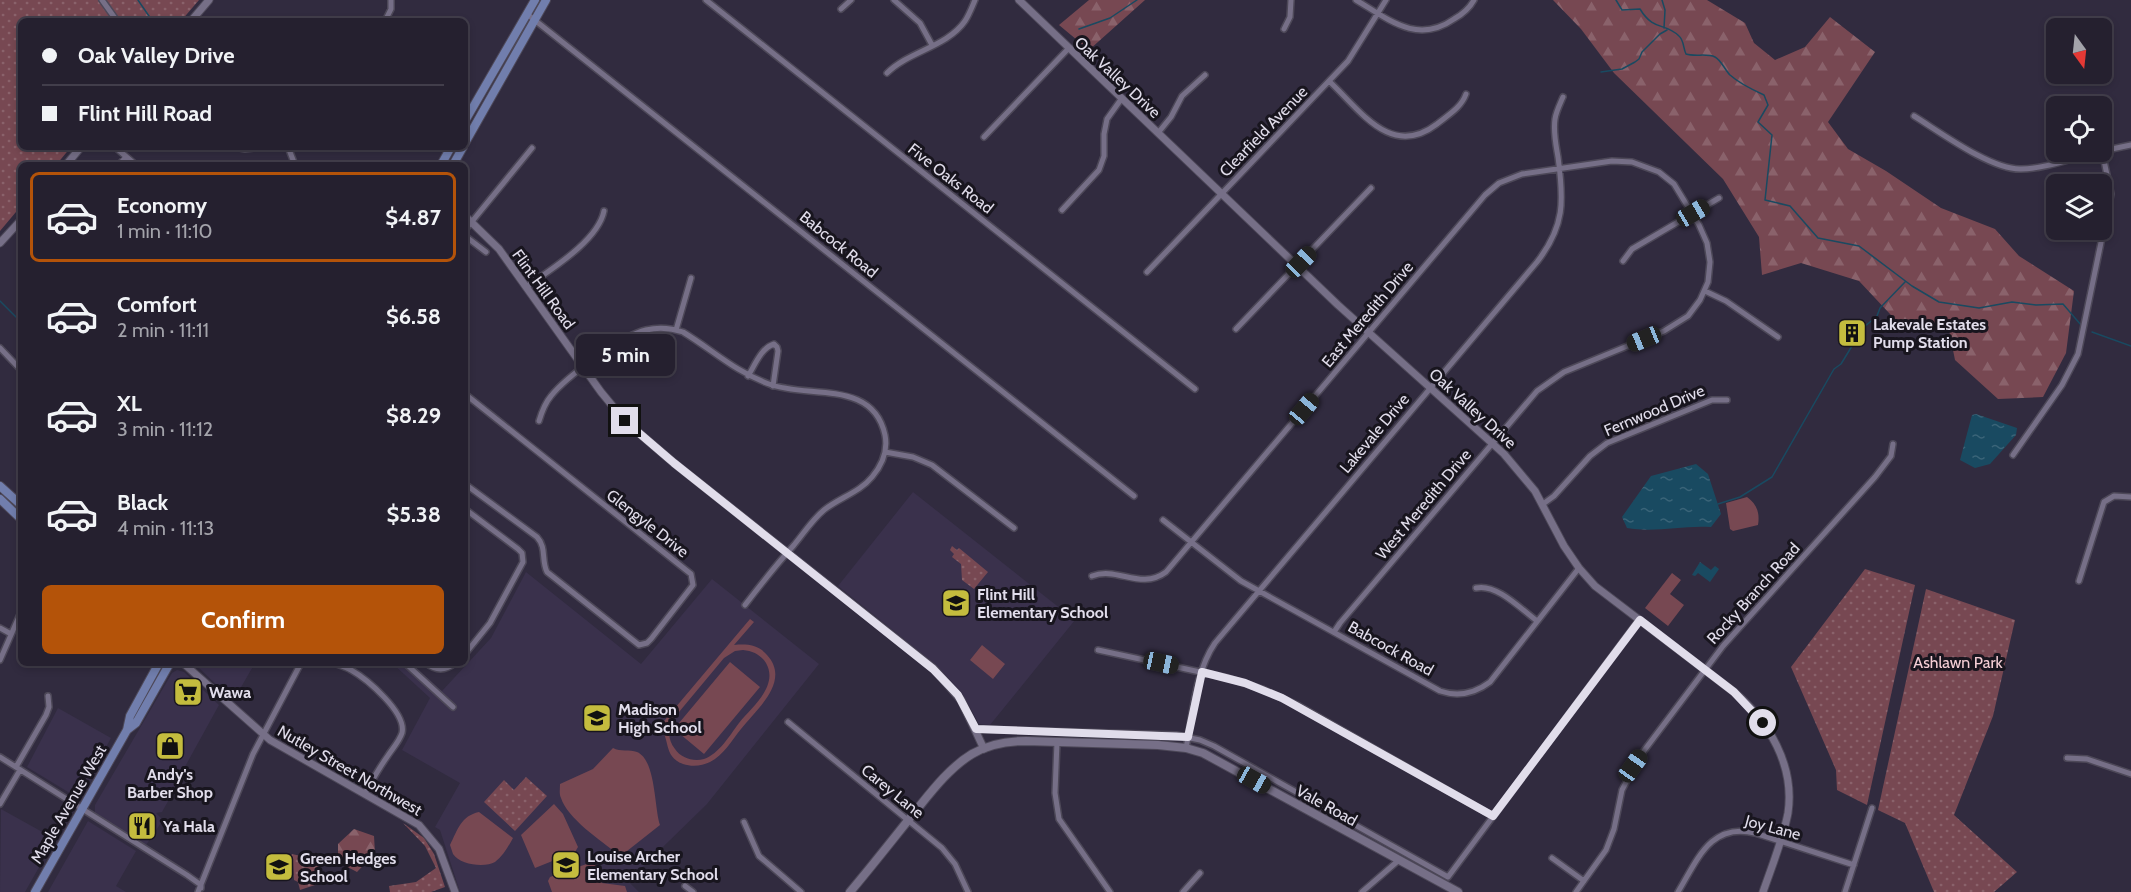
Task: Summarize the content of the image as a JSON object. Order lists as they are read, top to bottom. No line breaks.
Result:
{"streets":{"main road":["Maple Avenue West","Vale Road"],"street":["Oak Valley Drive","Clearfield Avenue","Five Oaks Road","Babcock Road","Flint Hill Road","East Meredith Drive","Fernwood Drive","Lakevale Drive","West Meredith Drive","Glengyle Drive","Rocky Branch Road","Nutley Street Northwest","Carey Lane","Joy Lane"]},"crossings":[["Oak Valley Drive","Clearfield Avenue"],["Oak Valley Drive","Babcock Road"],["Oak Valley Drive","East Meredith Drive"],["Oak Valley Drive","Fernwood Drive"],["Oak Valley Drive","Lakevale Drive"],["Oak Valley Drive","West Meredith Drive"],["Oak Valley Drive","Rocky Branch Road"],["Oak Valley Drive","Joy Lane"],["Babcock Road","East Meredith Drive"],["Babcock Road","Lakevale Drive"],["Babcock Road","West Meredith Drive"],["Flint Hill Road","Vale Road"],["East Meredith Drive","Lakevale Drive"],["East Meredith Drive","West Meredith Drive"],["Lakevale Drive","Vale Road"],["Carey Lane","Vale Road"]],"parks":["Ashlawn Park"],"places":{"building":["Lakevale Estates Pump Station"],"school or university":["Flint Hill Elementary School","Madison High School","Louise Archer Elementary School","Green Hedges School"],"supermarket":["Wawa"],"shop":["Andy's Barber Shop"],"restaurant":["Ya Hala"]},"north":"bottom","page":{"banner":["Oak Valley Drive","Flint Hill Road"],"list":[{"name":"Economy","note":"1 min · 11:10","value":"$4.87"},{"name":"Comfort","note":"2 min · 11:11","value":"$6.58"},{"name":"XL","note":"3 min · 11:12","value":"$8.29"},{"name":"Black","note":"4 min · 11:13","value":"$5.38"}],"bubble":"5 min","buttons":"Confirm"}}
